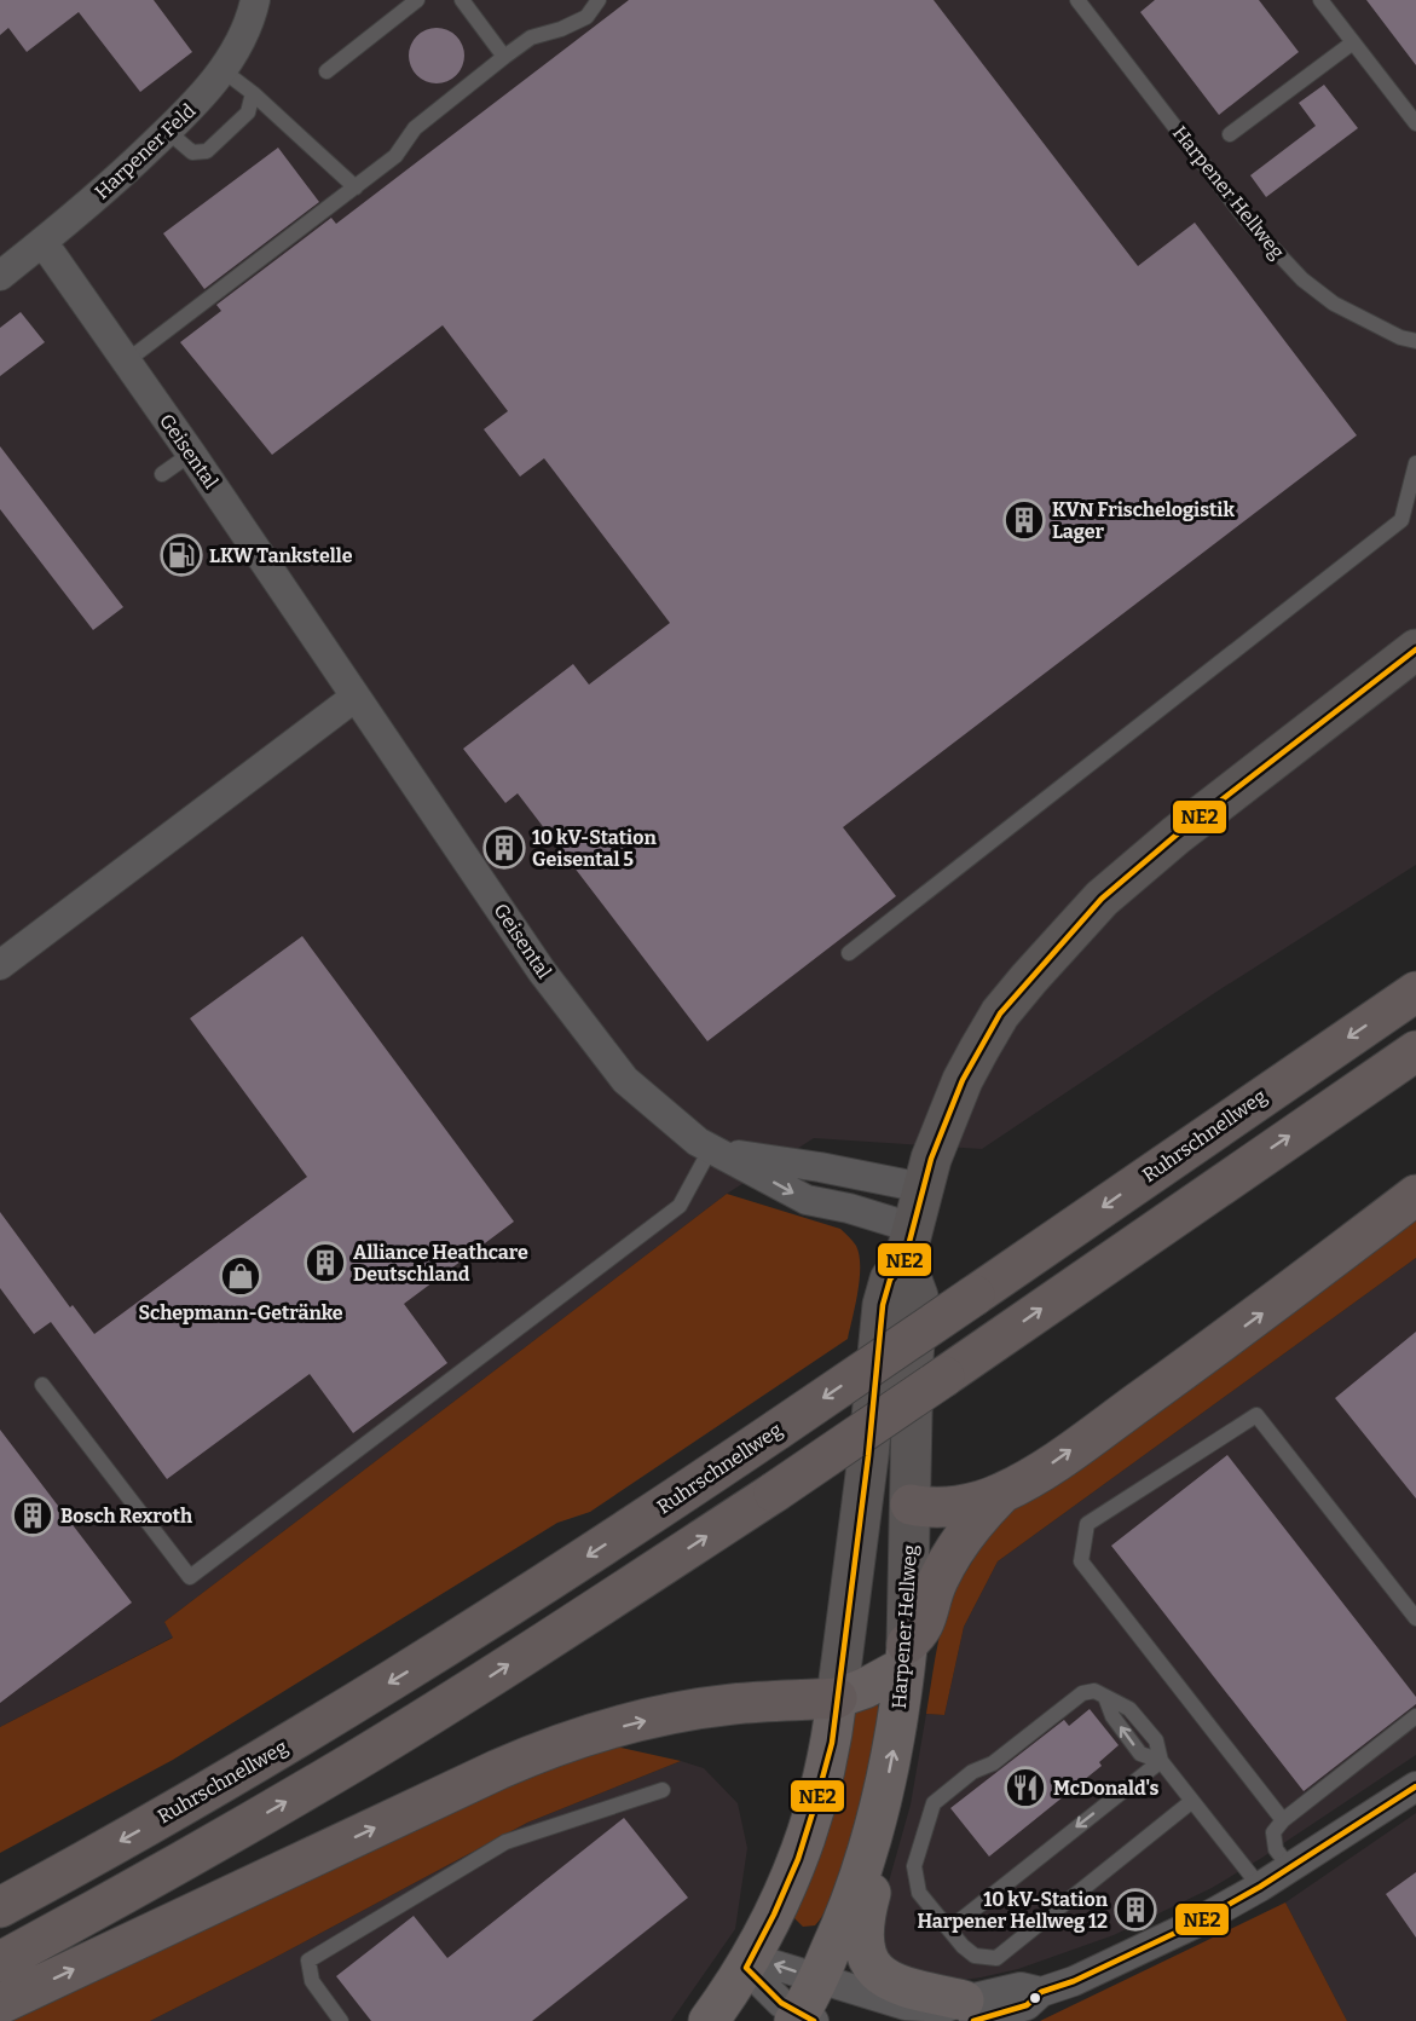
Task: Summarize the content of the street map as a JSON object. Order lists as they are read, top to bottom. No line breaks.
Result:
{"streets":{"highway":["Ruhrschnellweg"],"main road":["Harpener Hellweg"],"street":["Harpener Feld","Geisental"]},"crossings":[["Harpener Feld","Geisental"],["Harpener Hellweg","Geisental"]],"places":{"building":["KVN Frischelogistik Lager","10 kV-Station Geisental 5","Alliance Heathcare Deutschland","Bosch Rexroth","10 kV-Station Harpener Hellweg 12"],"fuel station":["LKW Tankstelle"],"shop":["Schepmann-Getränke"],"restaurant":["McDonald's"]},"lines":["transit line NE2"]}
